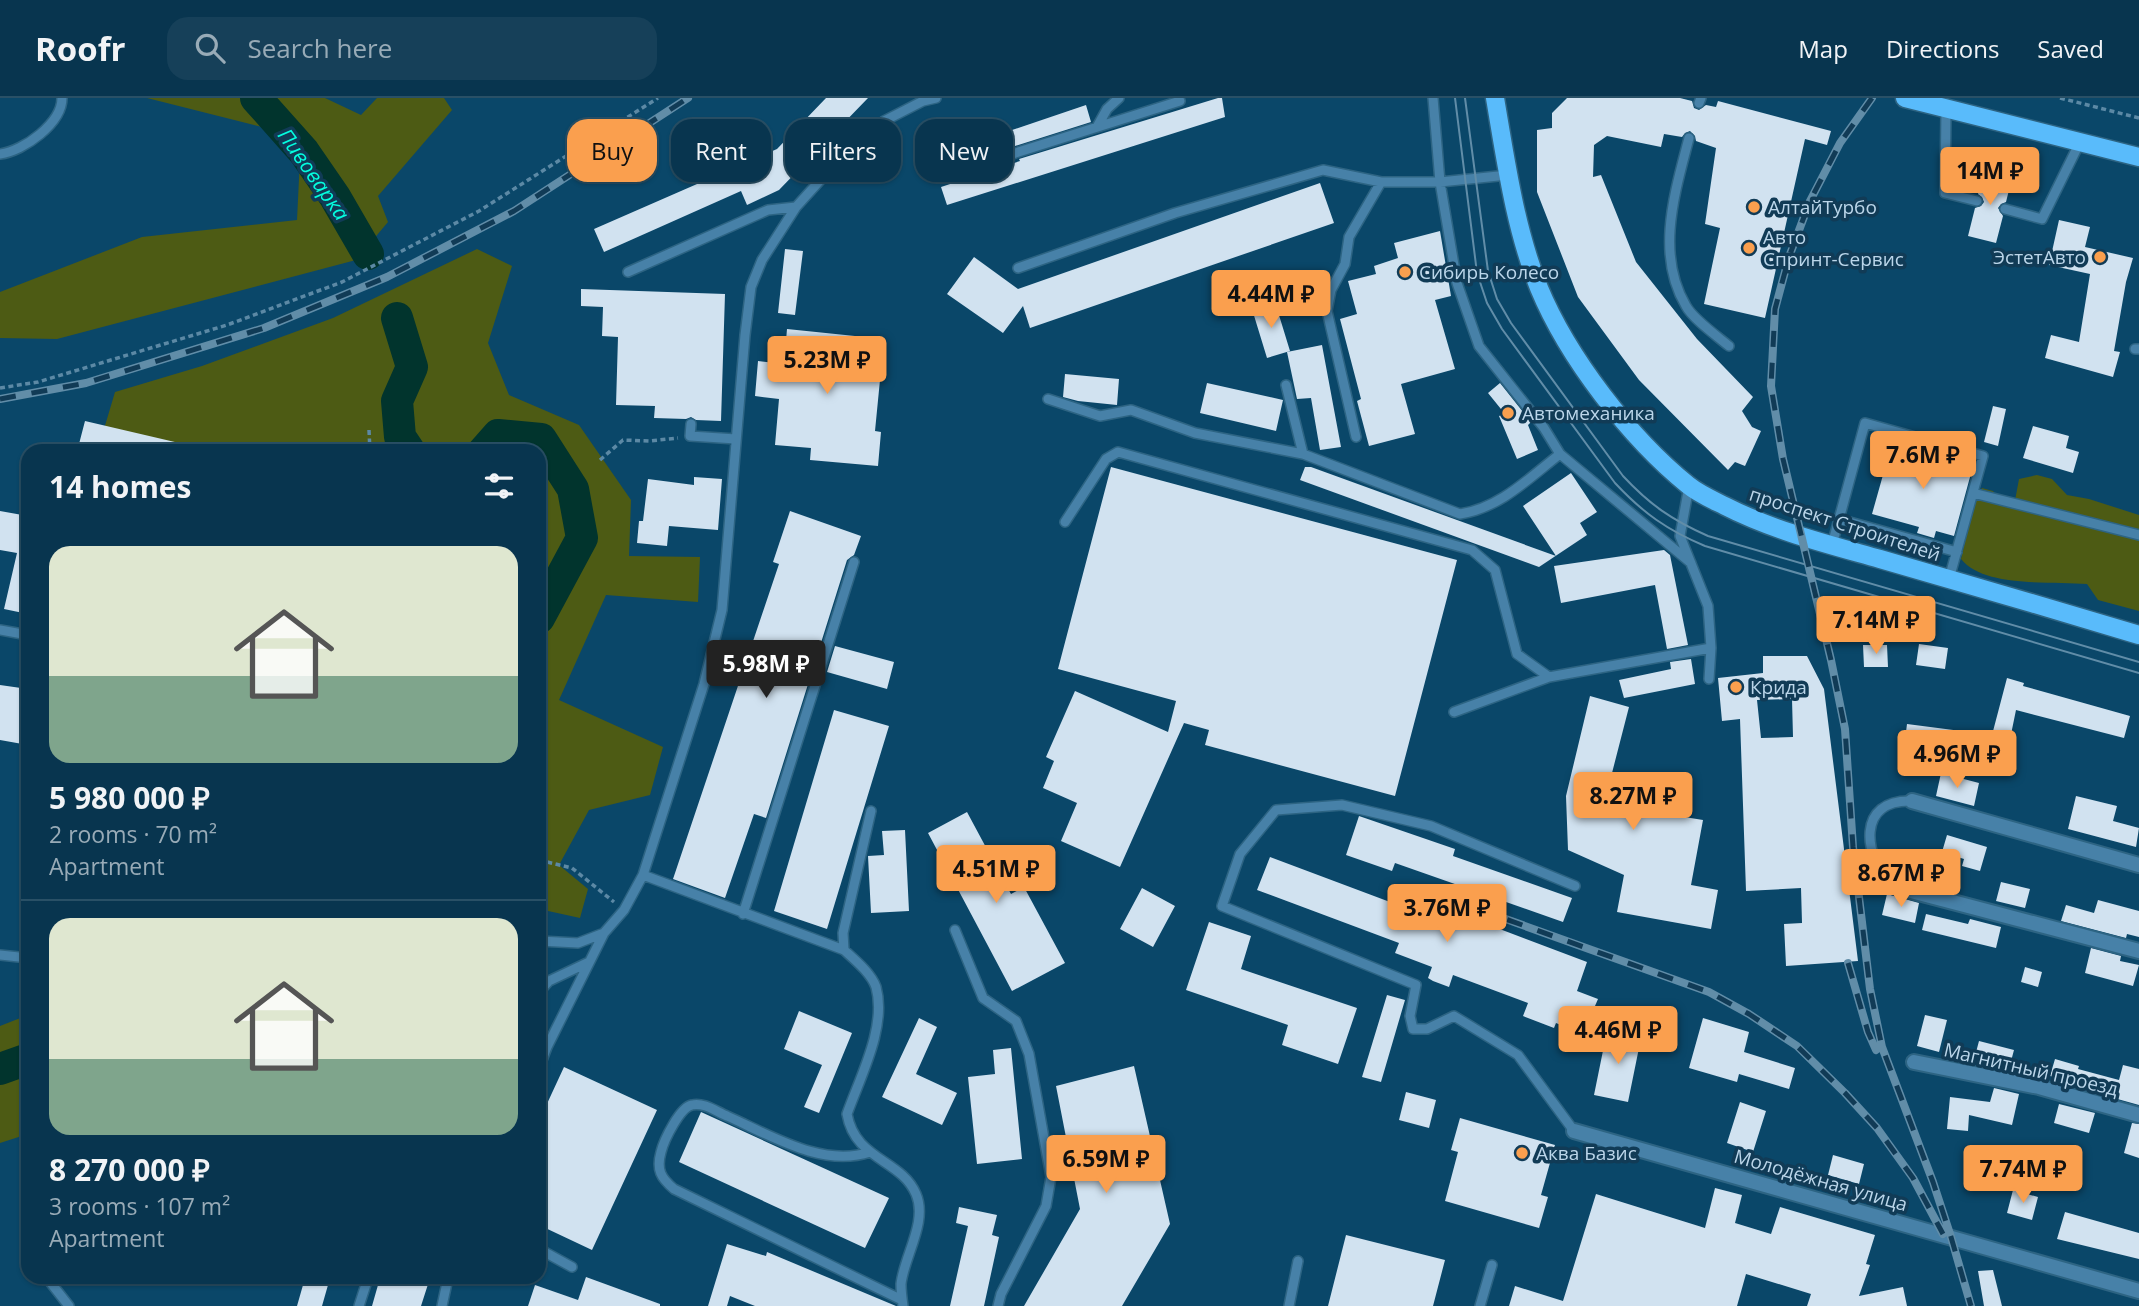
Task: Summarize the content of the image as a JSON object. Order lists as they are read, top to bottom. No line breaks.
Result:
{"streets":{"main road":["проспект Строителей"],"street":["Магнитный проезд","Молодёжная улица"]},"water":["Пивоварка"],"places":["АлтайТурбо","Авто Спринт-Сервис","ЭстетАвто","Сибирь Колесо","Автомеханика","Крида","Аква Базис"],"page":{"header":"Roofr","search":"Search here","nav":["Map","Directions","Saved"],"chip":["Buy","Rent","Filters","New"],"price":["14M ₽","4.44M ₽","5.23M ₽","7.6M ₽","7.14M ₽","5.98M ₽","4.96M ₽","8.27M ₽","4.51M ₽","8.67M ₽","3.76M ₽","4.46M ₽","6.59M ₽","7.74M ₽"],"heading":"14 homes","list":[{"name":"5 980 000 ₽","note":"2 rooms · 70 m² · Apartment"},{"name":"8 270 000 ₽","note":"3 rooms · 107 m² · Apartment"}]}}
